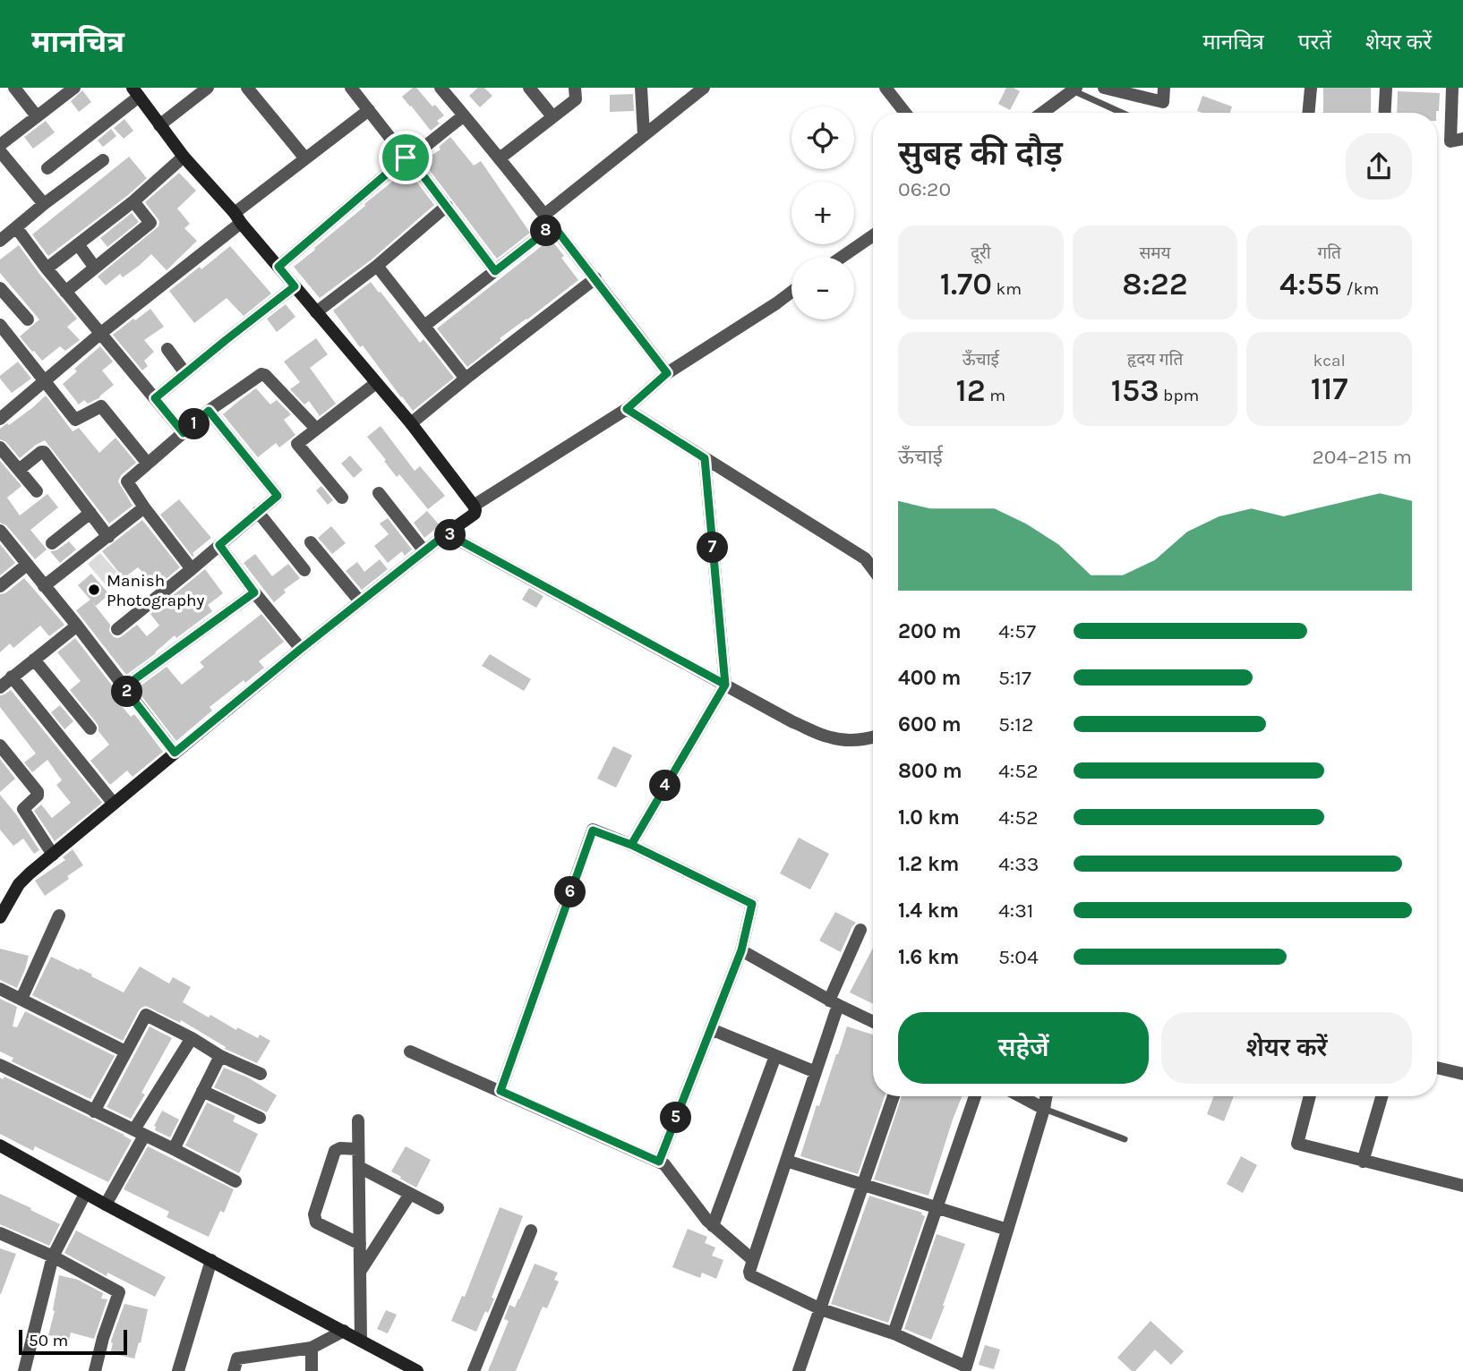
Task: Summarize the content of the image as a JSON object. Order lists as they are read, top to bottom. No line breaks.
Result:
{"places":["Manish Photography"],"scale_bar":"50 m","page":{"header":"मानचित्र","nav":["मानचित्र","परतें","शेयर करें"],"map_buttons":["+","−"],"heading":["सुबह की दौड़","06:20"],"pins":["8","1","3","7","2","4","6","5"],"stats":[["दूरी","1.70 km"],["समय","8:22"],["गति","4:55 /km"],["ऊँचाई","12 m"],["हृदय गति","153 bpm"],["kcal","117"]],"chart":["ऊँचाई","204–215 m"],"list":[{"name":"200 m","note":"4:57"},{"name":"400 m","note":"5:17"},{"name":"600 m","note":"5:12"},{"name":"800 m","note":"4:52"},{"name":"1.0 km","note":"4:52"},{"name":"1.2 km","note":"4:33"},{"name":"1.4 km","note":"4:31"},{"name":"1.6 km","note":"5:04"}],"buttons":["सहेजें","शेयर करें"],"scale":"50 m"}}
